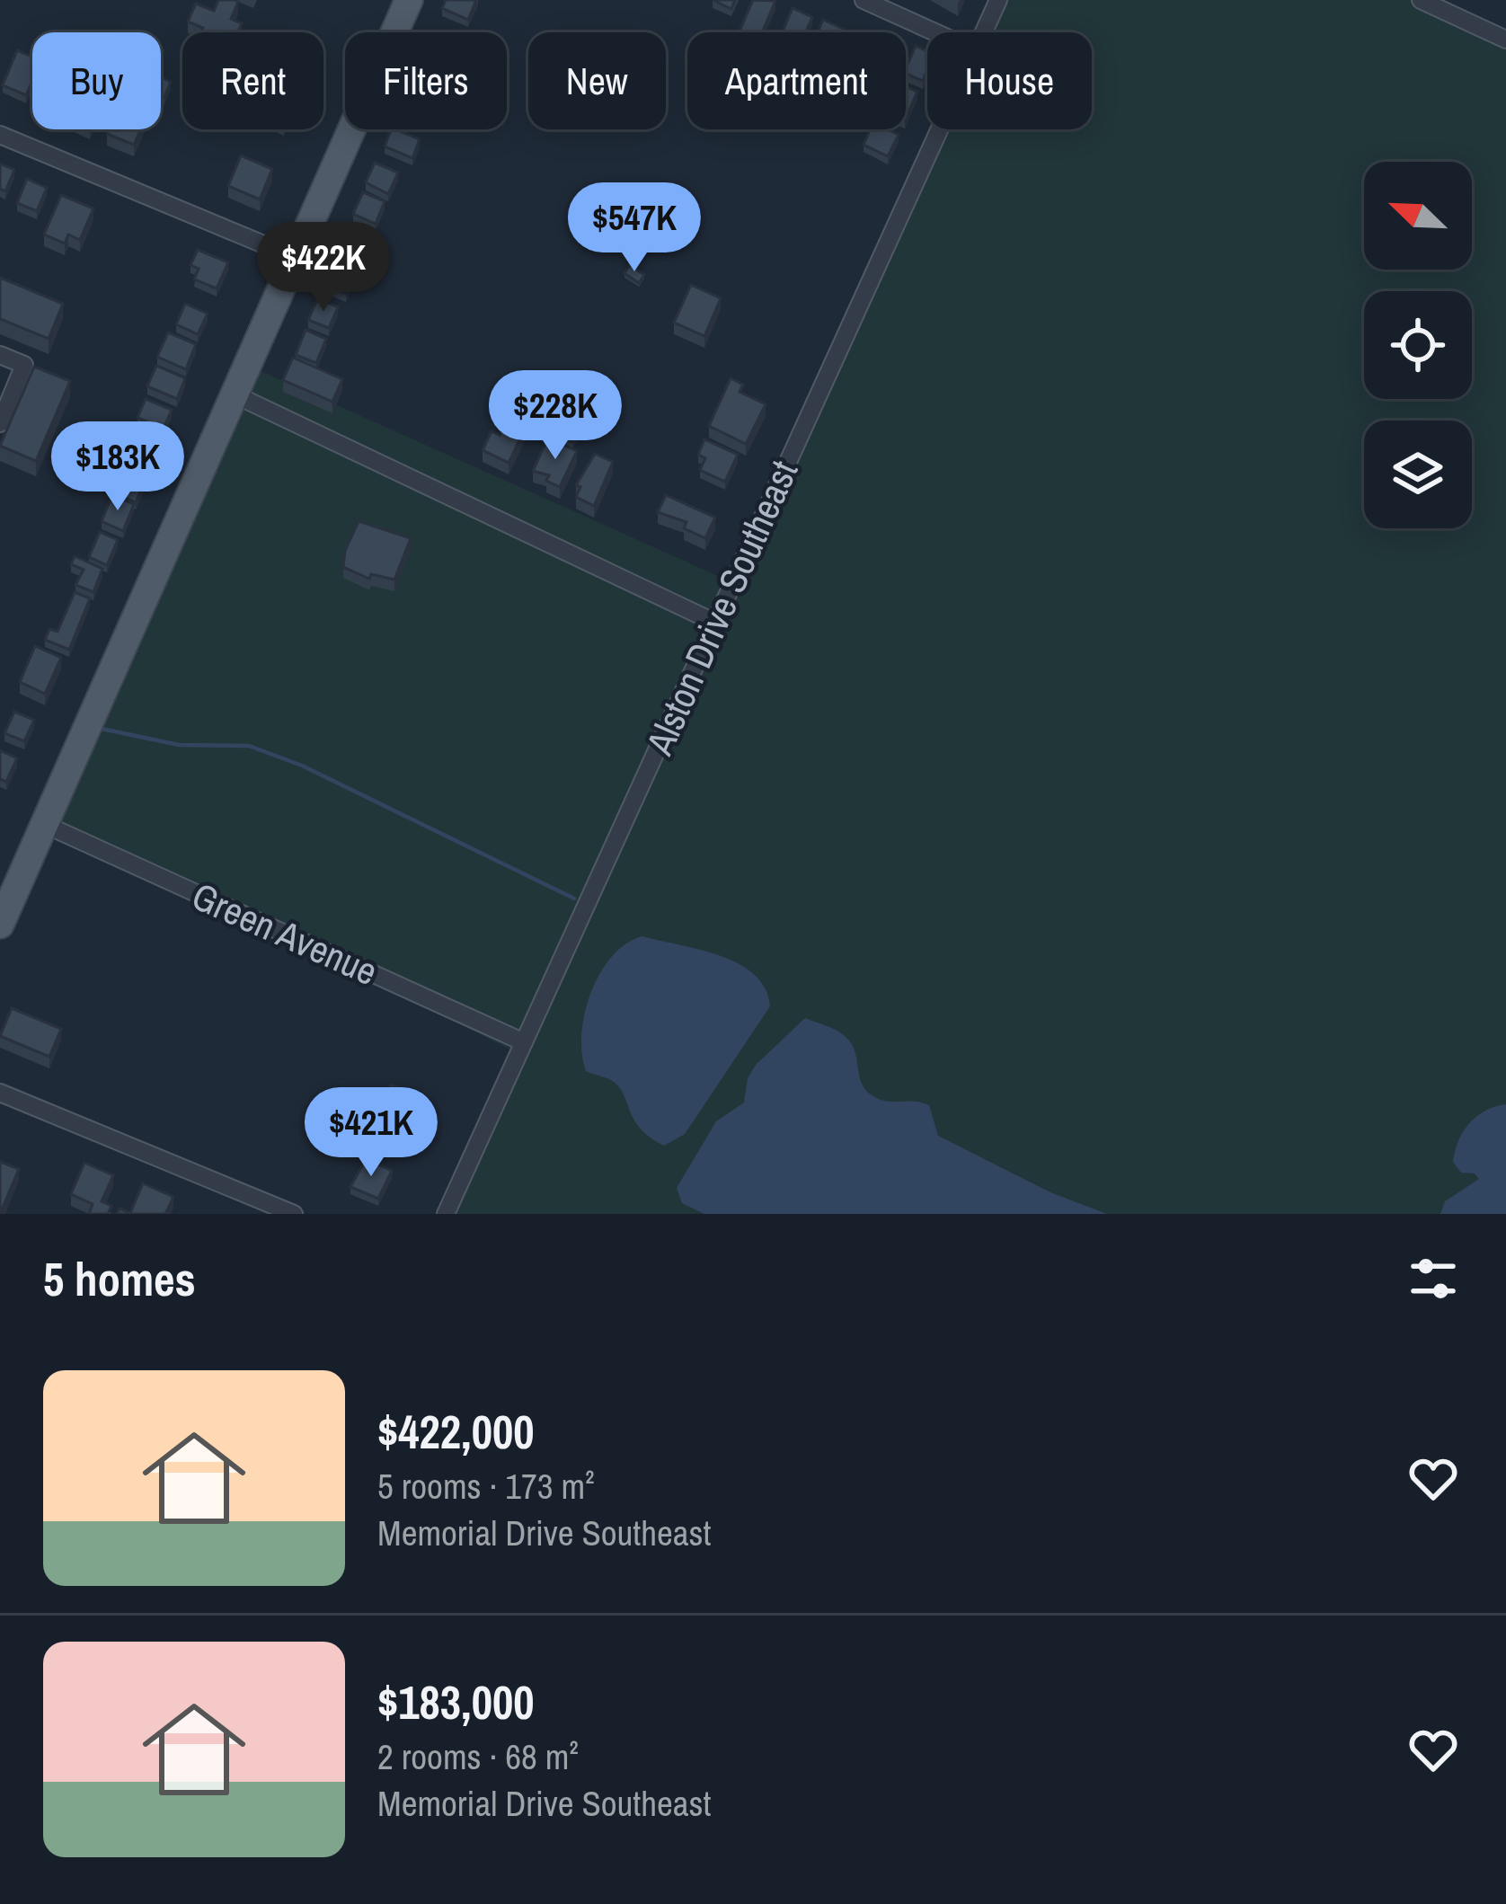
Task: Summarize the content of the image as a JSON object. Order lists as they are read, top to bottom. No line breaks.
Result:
{"streets":{"street":["Alston Drive Southeast","Green Avenue"]},"crossings":[["Alston Drive Southeast","Green Avenue"]],"north":"top left","page":{"chip":["Buy","Rent","Filters","New","Apartment","House"],"price":["$547K","$422K","$228K","$183K","$421K"],"heading":"5 homes","list":[{"name":"$422,000","note":"5 rooms · 173 m² · Memorial Drive Southeast"},{"name":"$183,000","note":"2 rooms · 68 m² · Memorial Drive Southeast"}]}}
